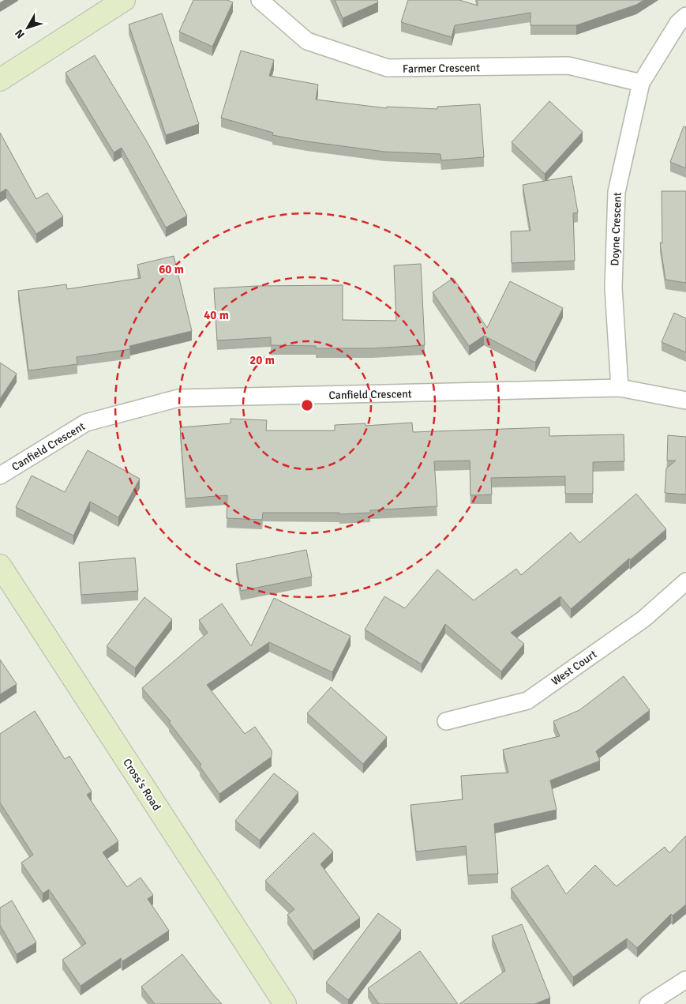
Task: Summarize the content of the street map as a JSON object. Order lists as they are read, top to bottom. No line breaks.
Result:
{"streets":{"street":["Farmer Crescent","Doyne Crescent","Canfield Crescent","West Court","Cross's Road"]},"crossings":[["Farmer Crescent","Doyne Crescent"],["Doyne Crescent","Canfield Crescent"]],"north":"bottom left","rings":["60 m","40 m","20 m"]}
